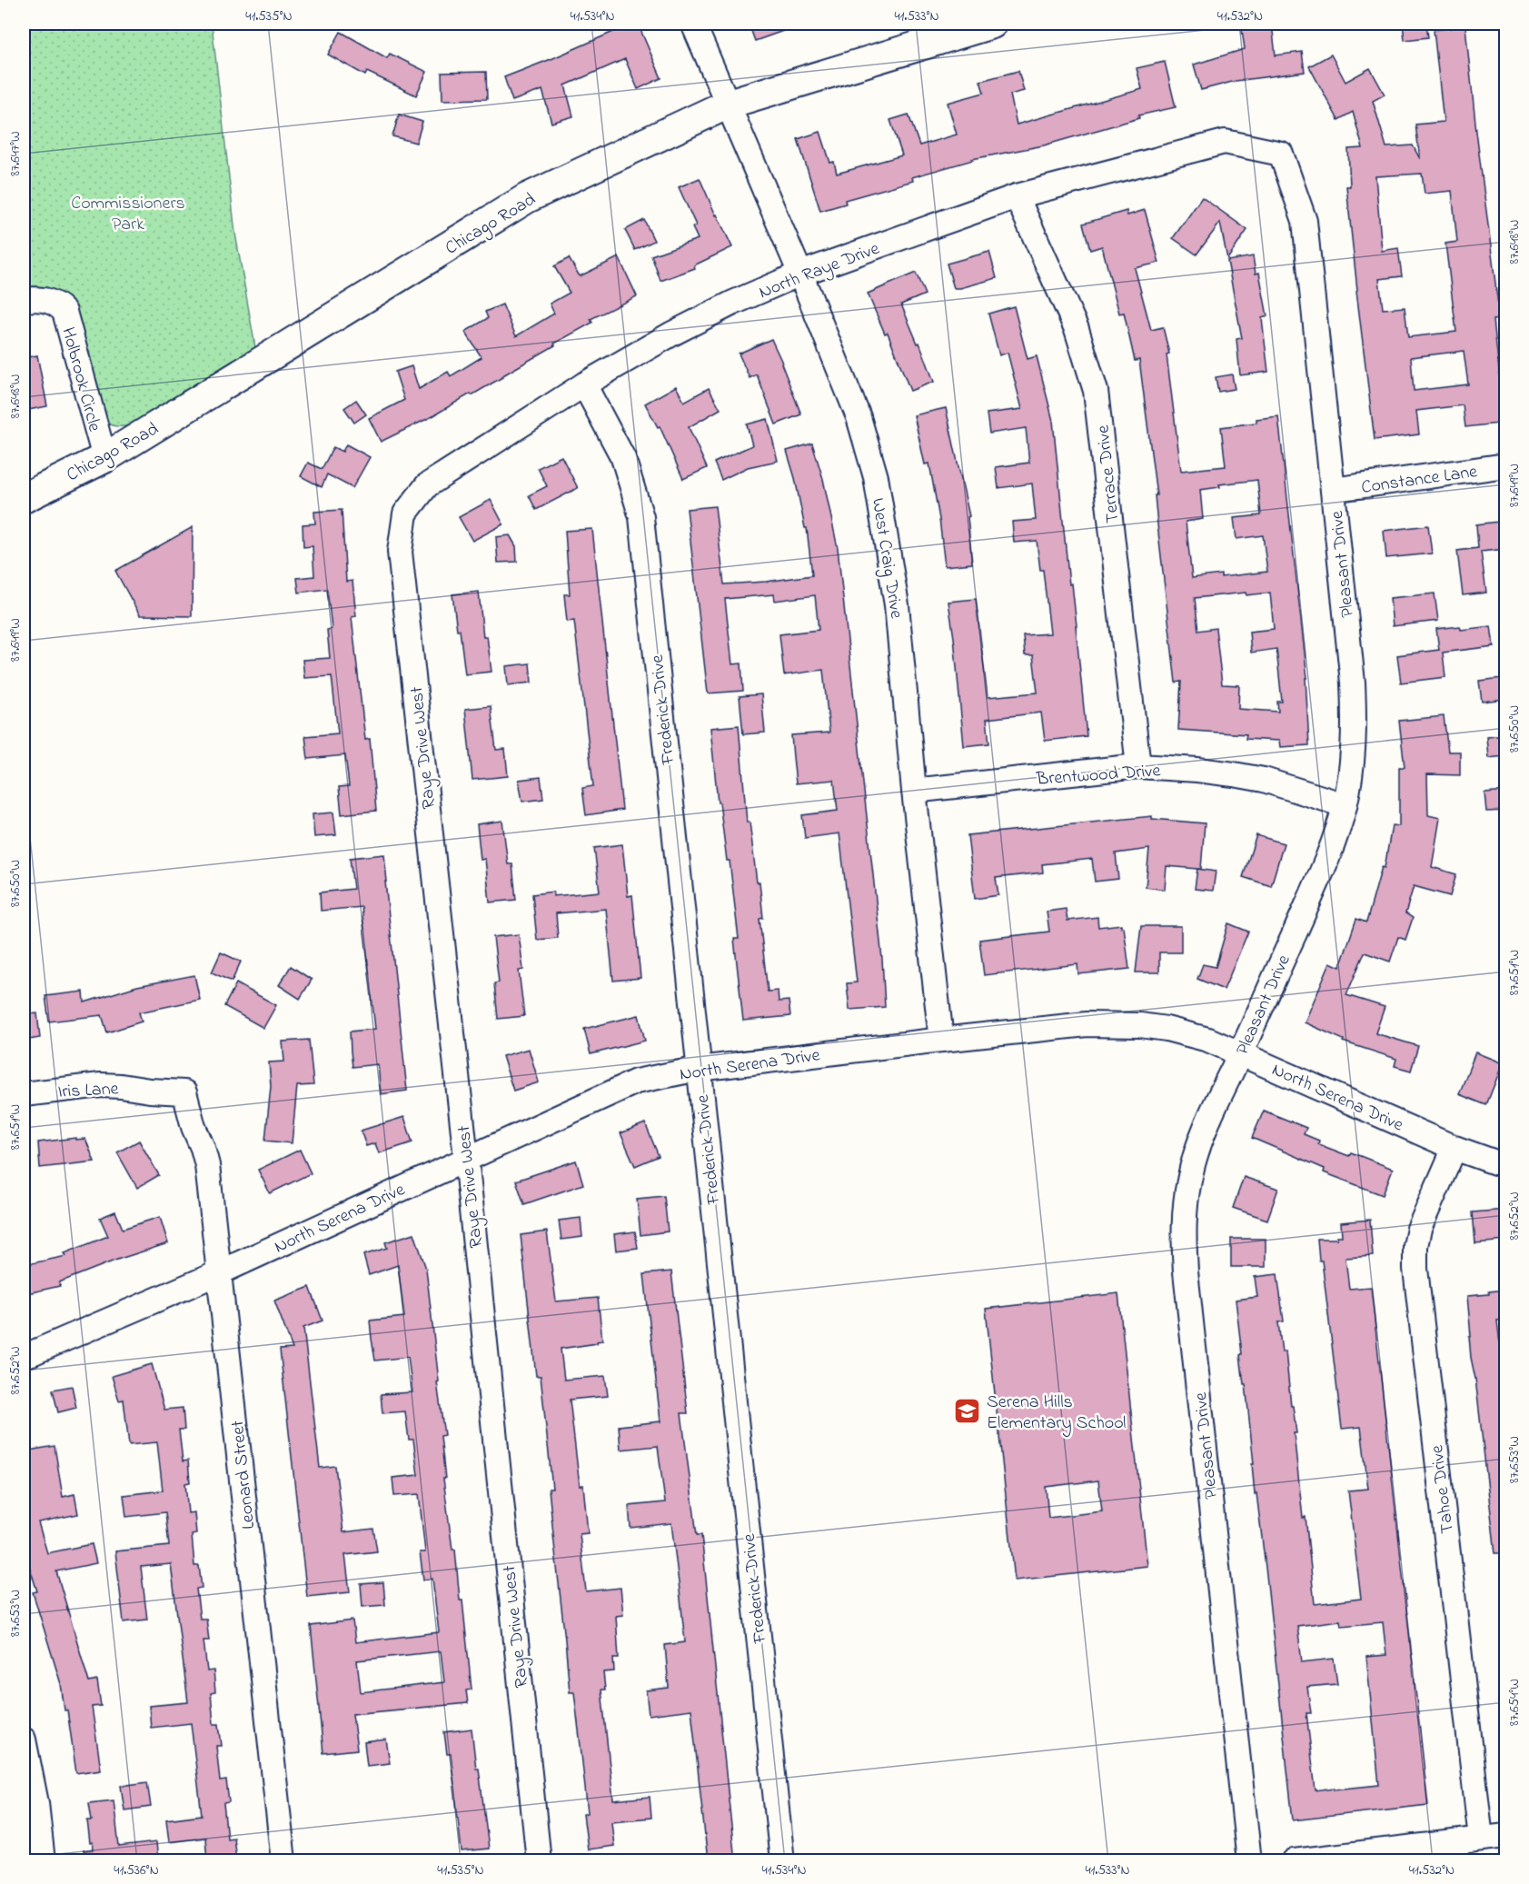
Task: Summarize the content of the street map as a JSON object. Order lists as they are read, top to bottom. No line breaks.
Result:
{"streets":{"street":["Chicago Road","North Raye Drive","Holbrook Circle","Terrace Drive","Constance Lane","West Craig Drive","Pleasant Drive","Frederick Drive","Raye Drive West","Brentwood Drive","North Serena Drive","Iris Lane","Leonard Street","Tahoe Drive"]},"crossings":[["Chicago Road","Holbrook Circle"],["Chicago Road","West Craig Drive"],["North Raye Drive","Terrace Drive"],["North Raye Drive","West Craig Drive"],["North Raye Drive","Pleasant Drive"],["North Raye Drive","Frederick Drive"],["North Raye Drive","Raye Drive West"],["Terrace Drive","Brentwood Drive"],["Constance Lane","Pleasant Drive"],["West Craig Drive","Brentwood Drive"],["West Craig Drive","North Serena Drive"],["Pleasant Drive","Brentwood Drive"],["Pleasant Drive","North Serena Drive"],["Frederick Drive","North Serena Drive"],["Raye Drive West","North Serena Drive"],["North Serena Drive","Leonard Street"],["North Serena Drive","Tahoe Drive"],["Iris Lane","Leonard Street"]],"parks":["Commissioners Park"],"places":{"school or university":["Serena Hills Elementary School"]},"coordinates":["41.535°N","41.534°N","41.533°N","41.532°N","87.647°W","87.648°W","87.649°W","87.650°W","87.651°W","87.652°W","87.653°W","87.654°W","41.536°N"]}
